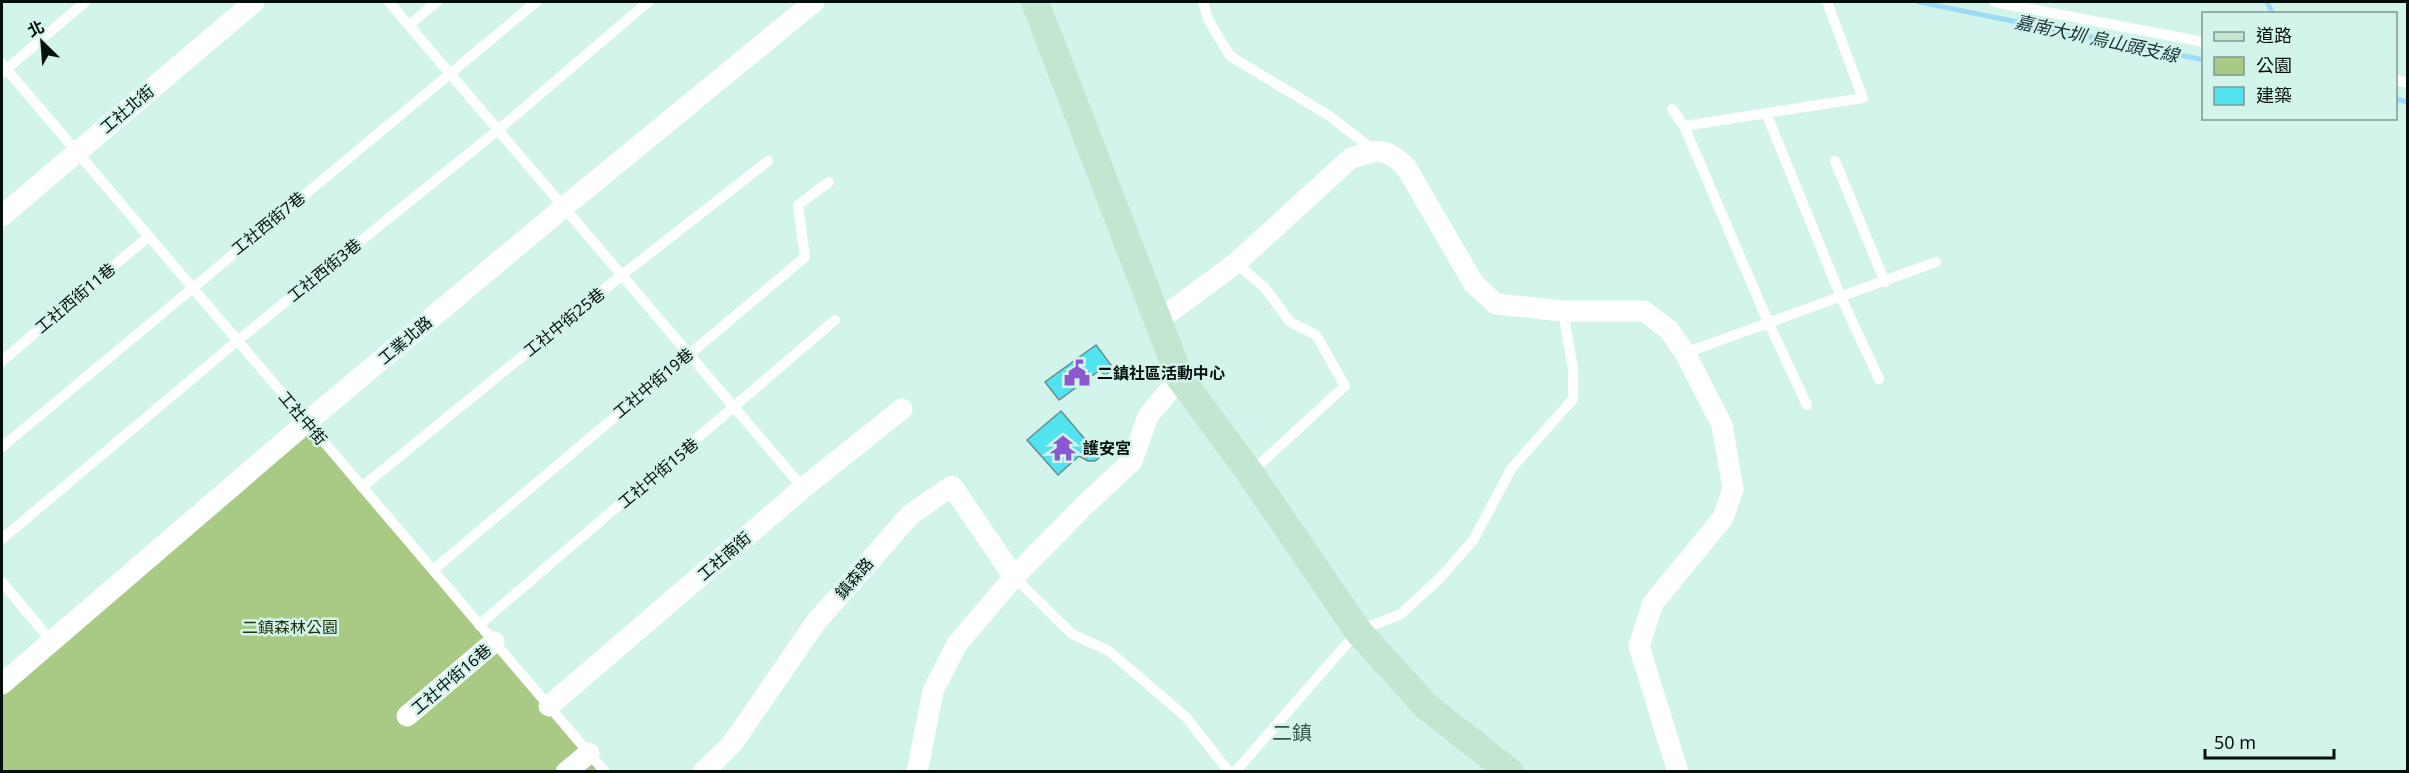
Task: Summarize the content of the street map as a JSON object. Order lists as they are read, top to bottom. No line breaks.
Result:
{"streets":{"street":["工社北街","工業北路","工社南街","鎮森路","工社中街16巷"],"lane":["工社西街7巷","工社西街3巷","工社西街11巷","工社中街25巷","工社中街19巷","工社中街","工社中街15巷"]},"crossings":[["工社北街","工社中街"],["工社西街7巷","工社中街"],["工社西街3巷","工社中街"],["工社西街11巷","工社中街"],["工社中街25巷","工社中街"],["工業北路","工社中街"],["工社中街19巷","工社中街"],["工社中街","工社中街15巷"],["工社中街","工社南街"],["工社中街","工社中街16巷"]],"districts":["二鎮"],"water":["嘉南大圳 烏山頭支線"],"parks":["二鎮森林公園"],"places":{"public building":["二鎮社區活動中心"],"temple":["護安宮"]},"legend":["道路","公園","建築"],"scale_bar":"50 m","north":"top left"}
